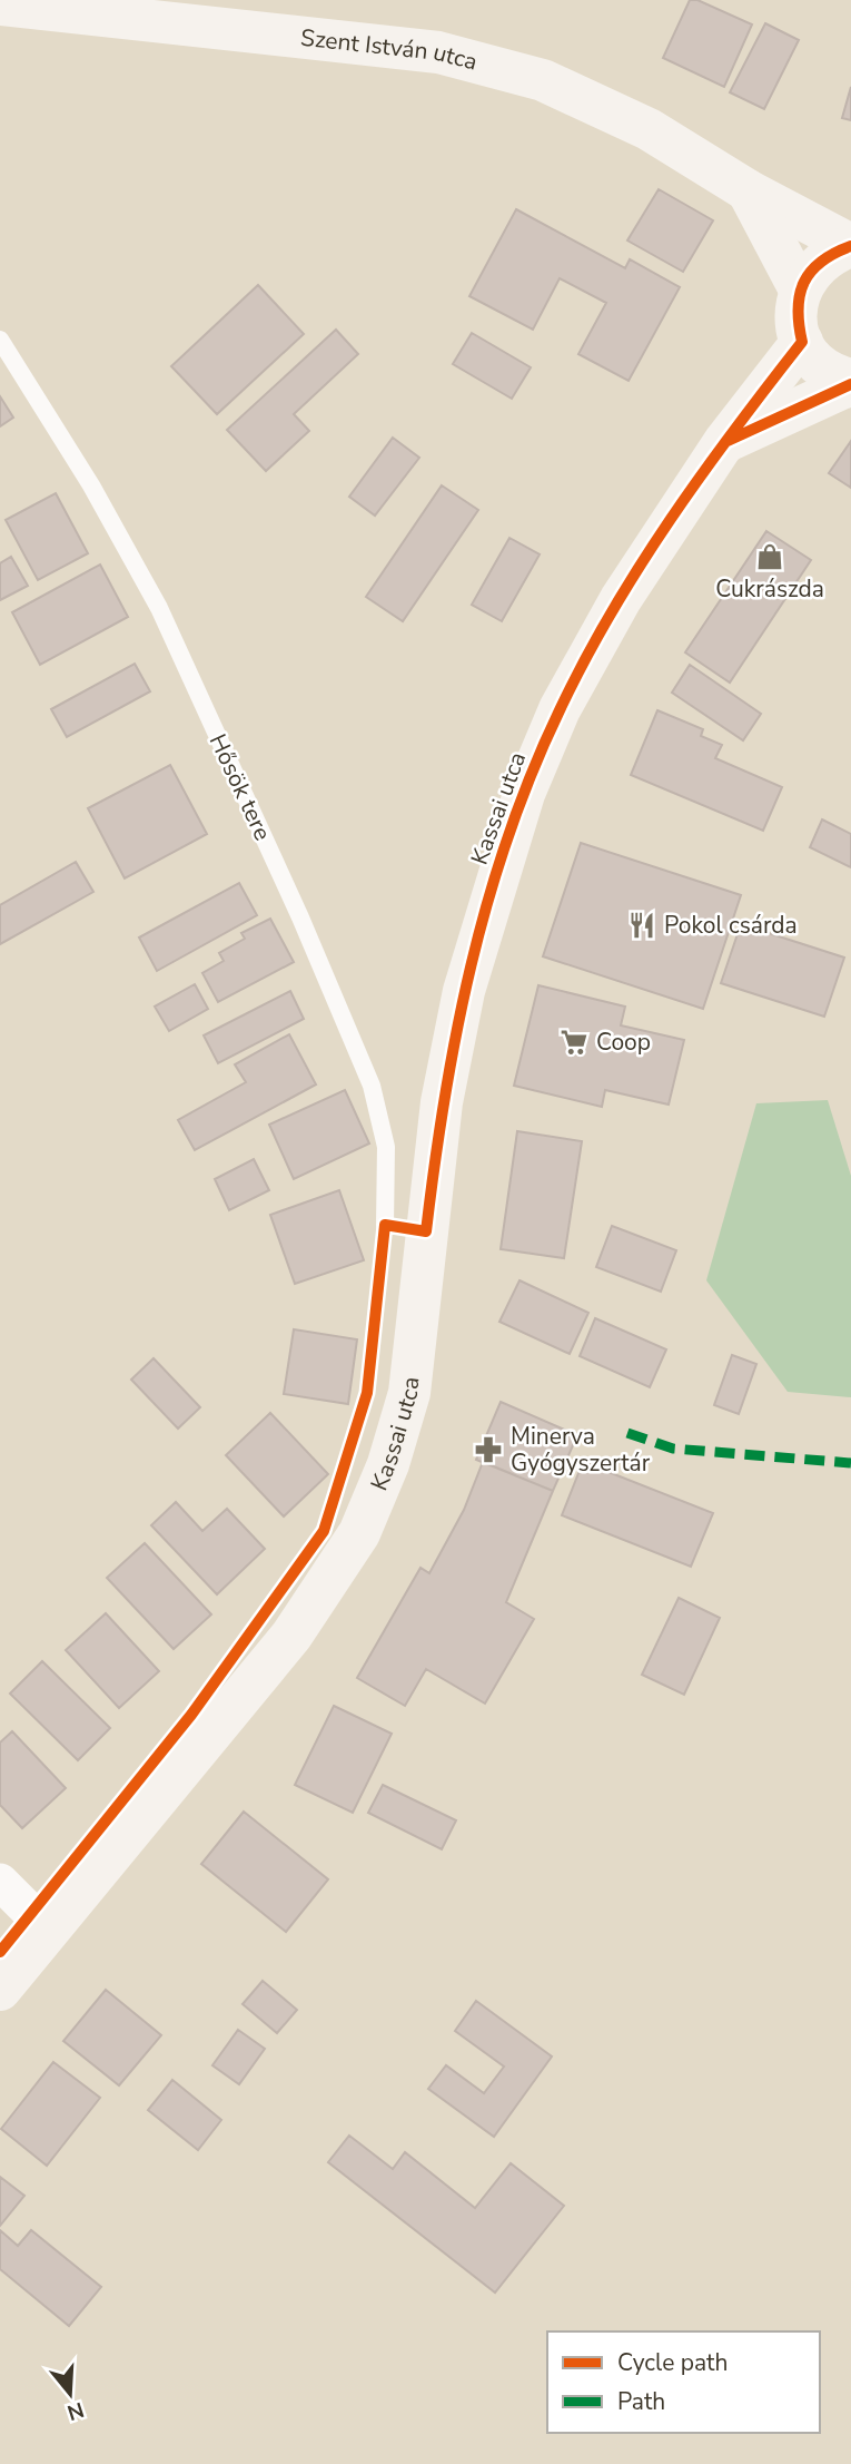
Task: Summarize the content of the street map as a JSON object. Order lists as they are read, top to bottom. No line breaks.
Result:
{"streets":{"main road":["Szent István utca","Kassai utca"],"lane":["Hősök tere"]},"places":{"shop":["Cukrászda"],"restaurant":["Pokol csárda"],"supermarket":["Coop"],"pharmacy":["Minerva Gyógyszertár"]},"legend":["Cycle path","Path"],"north":"bottom"}
